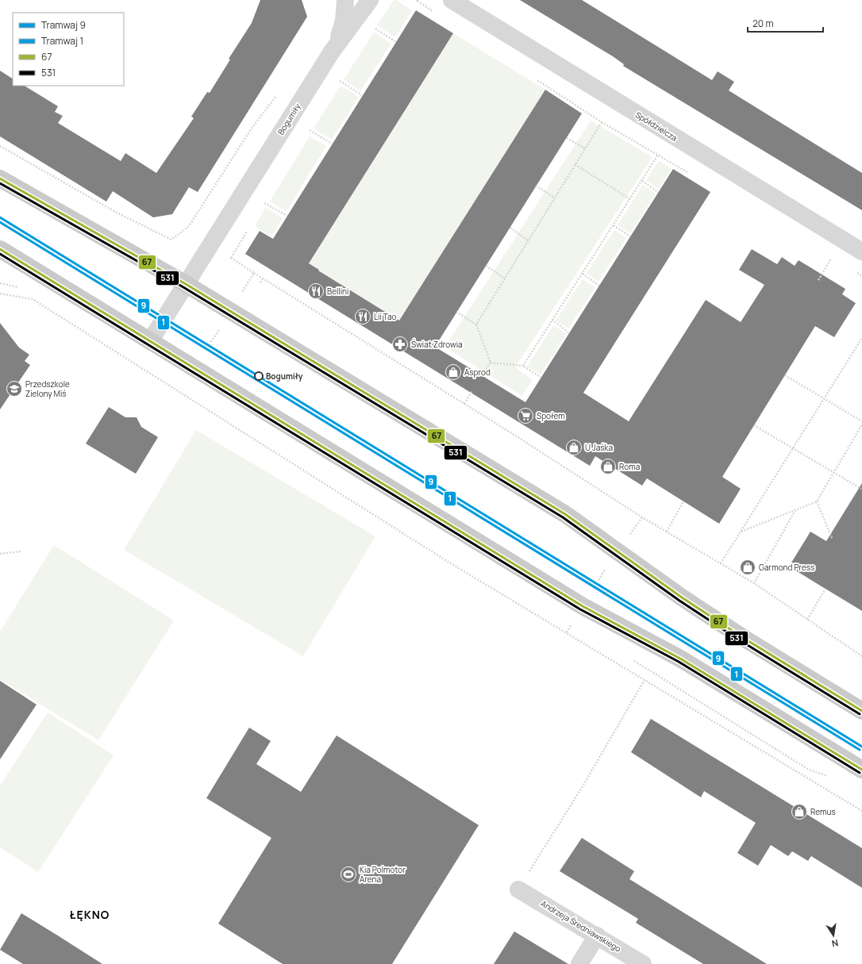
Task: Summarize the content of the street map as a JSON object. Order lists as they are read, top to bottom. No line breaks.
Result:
{"streets":{"street":["Bogumiły","Spółdzielcza","Andrzeja Średniawskiego"]},"districts":["ŁĘKNO"],"places":{"restaurant":["Bellini","Lii Tao"],"pharmacy":["Świat Zdrowia"],"shop":["Asprod","U Jaśka","Roma","Garmond Press","Remus"],"other":["Bogumiły"],"school or university":["Przedszkole Zielony Miś"],"supermarket":["Społem"],"sports":["Kia Polmotor Arena"]},"lines":["transit line 67","transit line 531","tram line 9","tram line 1"],"legend":["Tramwaj 9","Tramwaj 1","67","531"],"scale_bar":"20 m","north":"bottom"}
